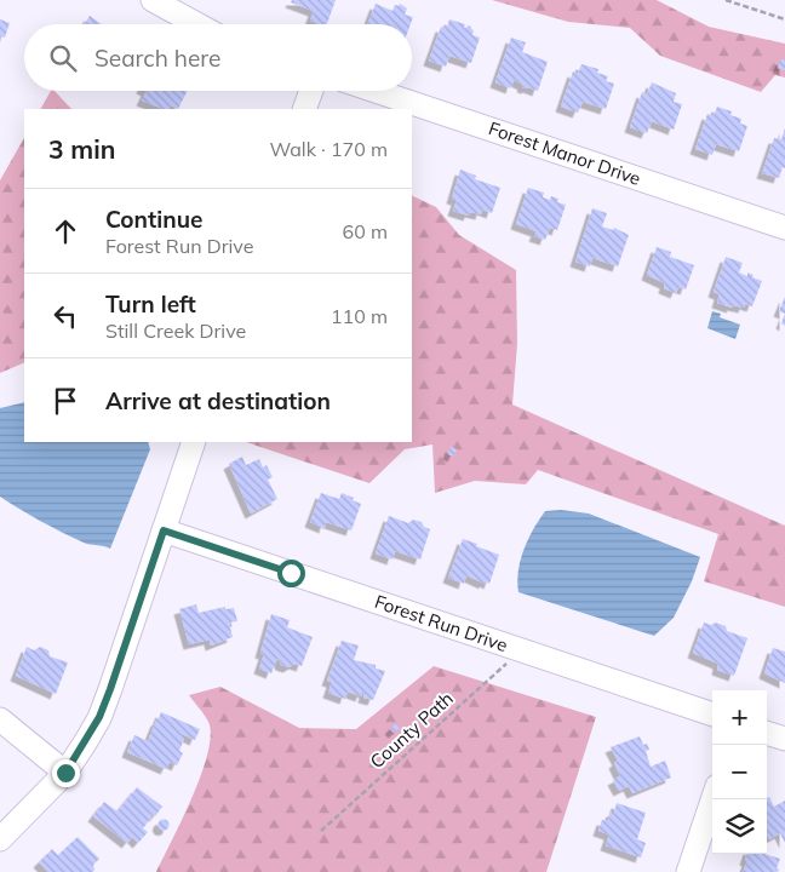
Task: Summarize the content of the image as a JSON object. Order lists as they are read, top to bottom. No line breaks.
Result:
{"streets":{"street":["Forest Manor Drive","Forest Run Drive"],"path":["County Path"]},"crossings":[["Forest Run Drive","County Path"]],"page":{"search":"Search here","heading":["3 min","Walk · 170 m"],"list":[["Continue","Forest Run Drive","60 m"],["Turn left","Still Creek Drive","110 m"],"Arrive at destination"],"map_buttons":["+","−"]}}
